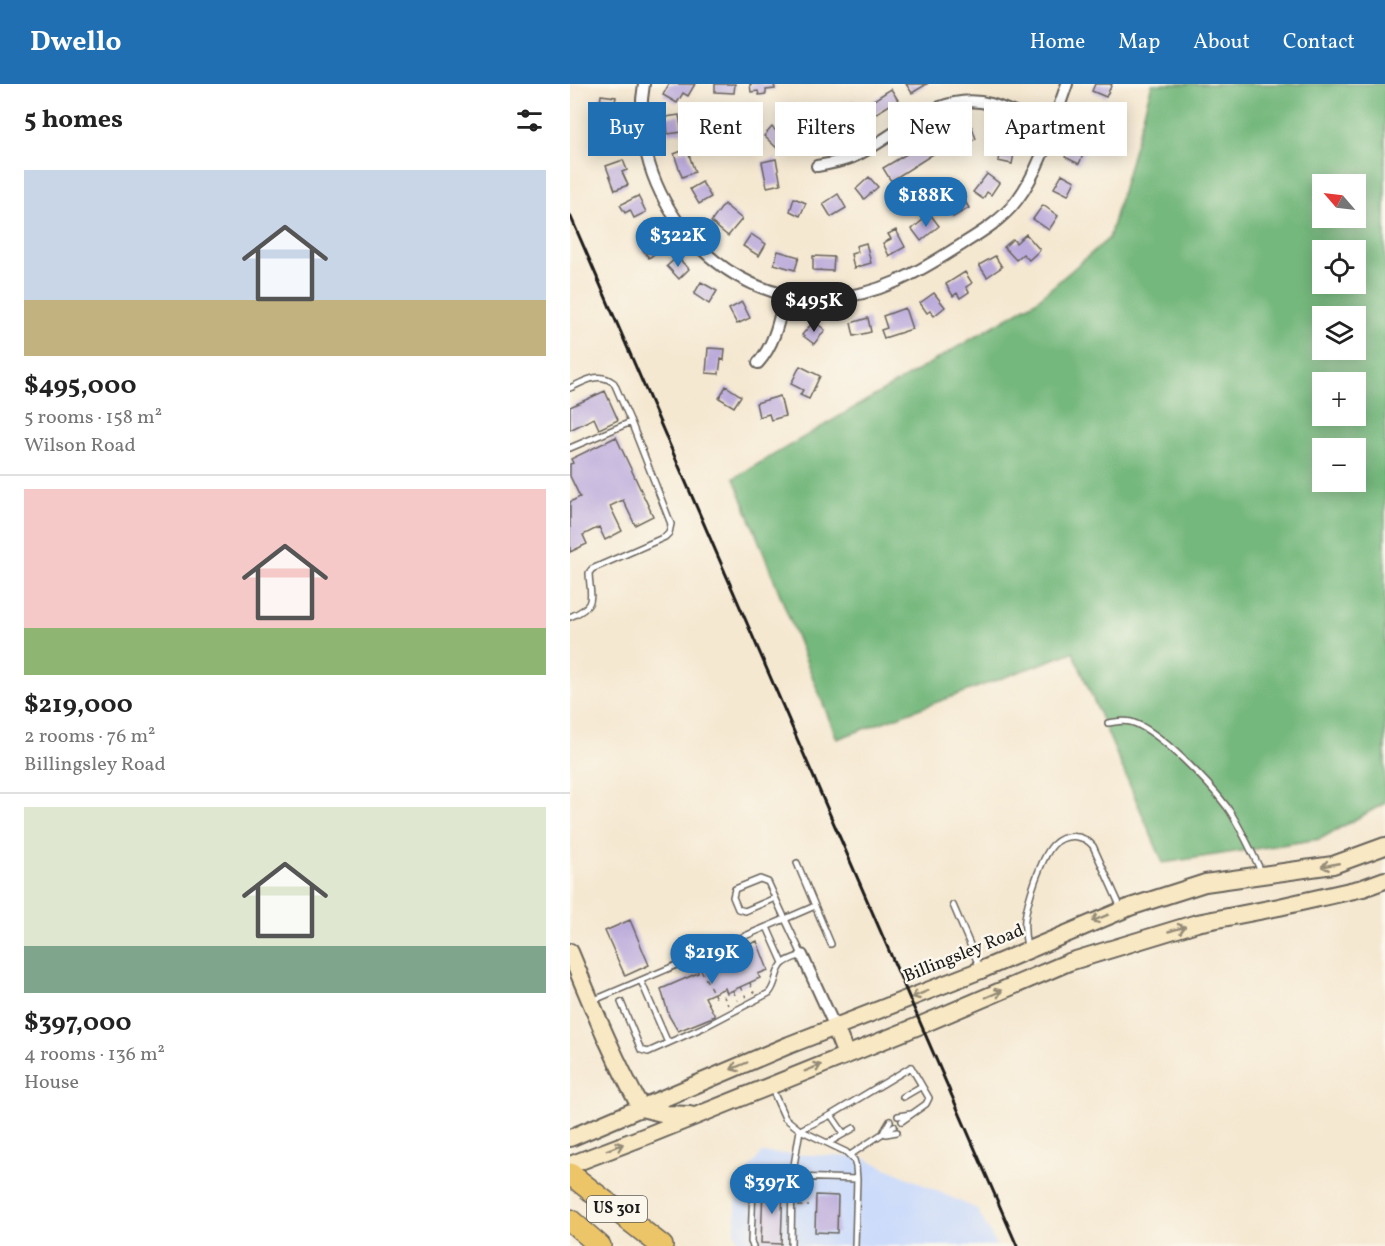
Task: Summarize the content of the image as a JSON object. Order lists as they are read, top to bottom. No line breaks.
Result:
{"streets":{"highway":["US 301"],"main road":["Billingsley Road"]},"north":"top left","page":{"header":"Dwello","nav":["Home","Map","About","Contact"],"heading":"5 homes","chip":["Buy","Rent","Filters","New","Apartment"],"list":[{"name":"$495,000","note":"5 rooms · 158 m² · Wilson Road"},{"name":"$219,000","note":"2 rooms · 76 m² · Billingsley Road"},{"name":"$397,000","note":"4 rooms · 136 m² · House"}],"map_buttons":["+","−"],"price":["$188K","$322K","$495K","$219K","$397K"]}}
